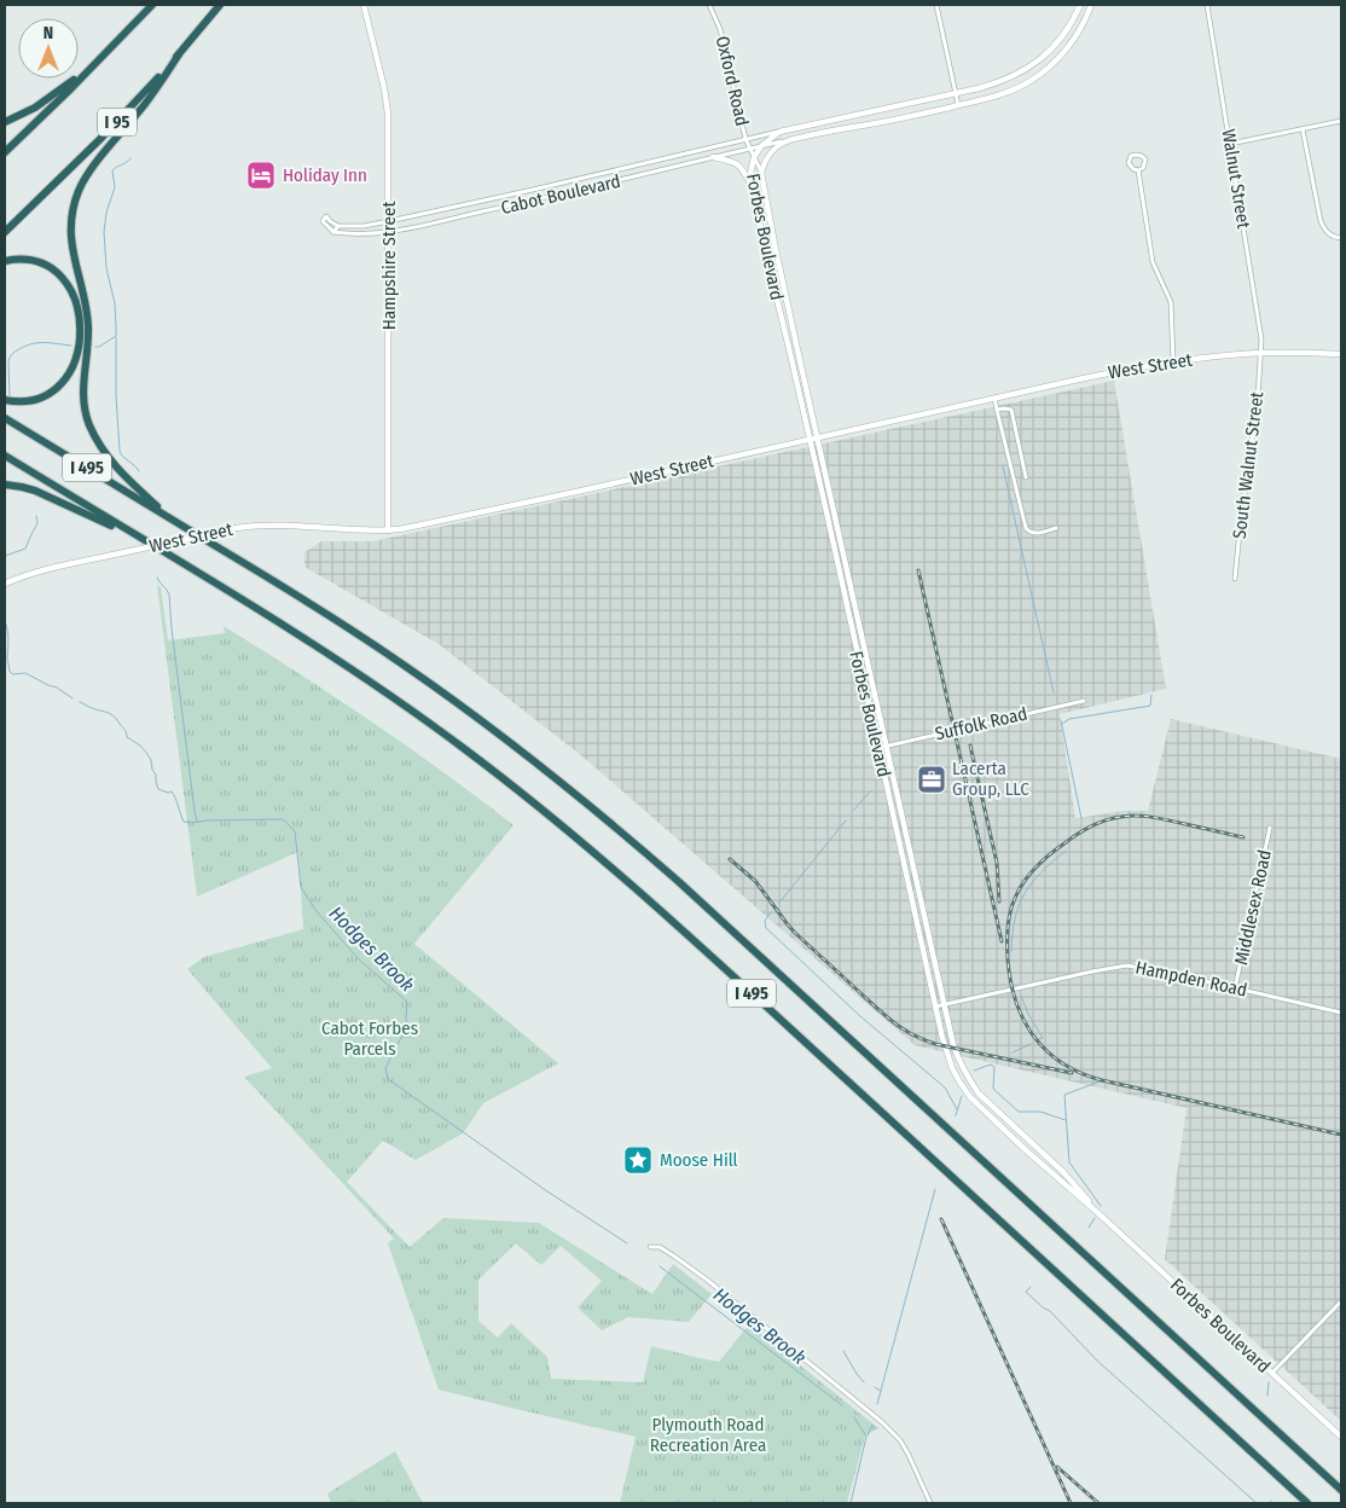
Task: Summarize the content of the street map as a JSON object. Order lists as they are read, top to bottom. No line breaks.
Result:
{"streets":{"highway":["I 95","I 495"],"street":["Oxford Road","Walnut Street","Cabot Boulevard","Forbes Boulevard","Hampshire Street","West Street","South Walnut Street","Suffolk Road","Middlesex Road","Hampden Road"]},"crossings":[["Oxford Road","Cabot Boulevard"],["Oxford Road","Forbes Boulevard"],["Walnut Street","West Street"],["Walnut Street","South Walnut Street"],["Cabot Boulevard","Forbes Boulevard"],["Cabot Boulevard","Hampshire Street"],["Forbes Boulevard","West Street"],["Forbes Boulevard","Suffolk Road"],["Forbes Boulevard","Hampden Road"],["Hampshire Street","West Street"],["West Street","South Walnut Street"],["Middlesex Road","Hampden Road"]],"water":["Hodges Brook"],"parks":["Cabot Forbes Parcels","Plymouth Road Recreation Area"],"places":{"hotel":["Holiday Inn"],"office":["Lacerta Group, LLC"],"place":["Moose Hill"]},"north":"top"}
